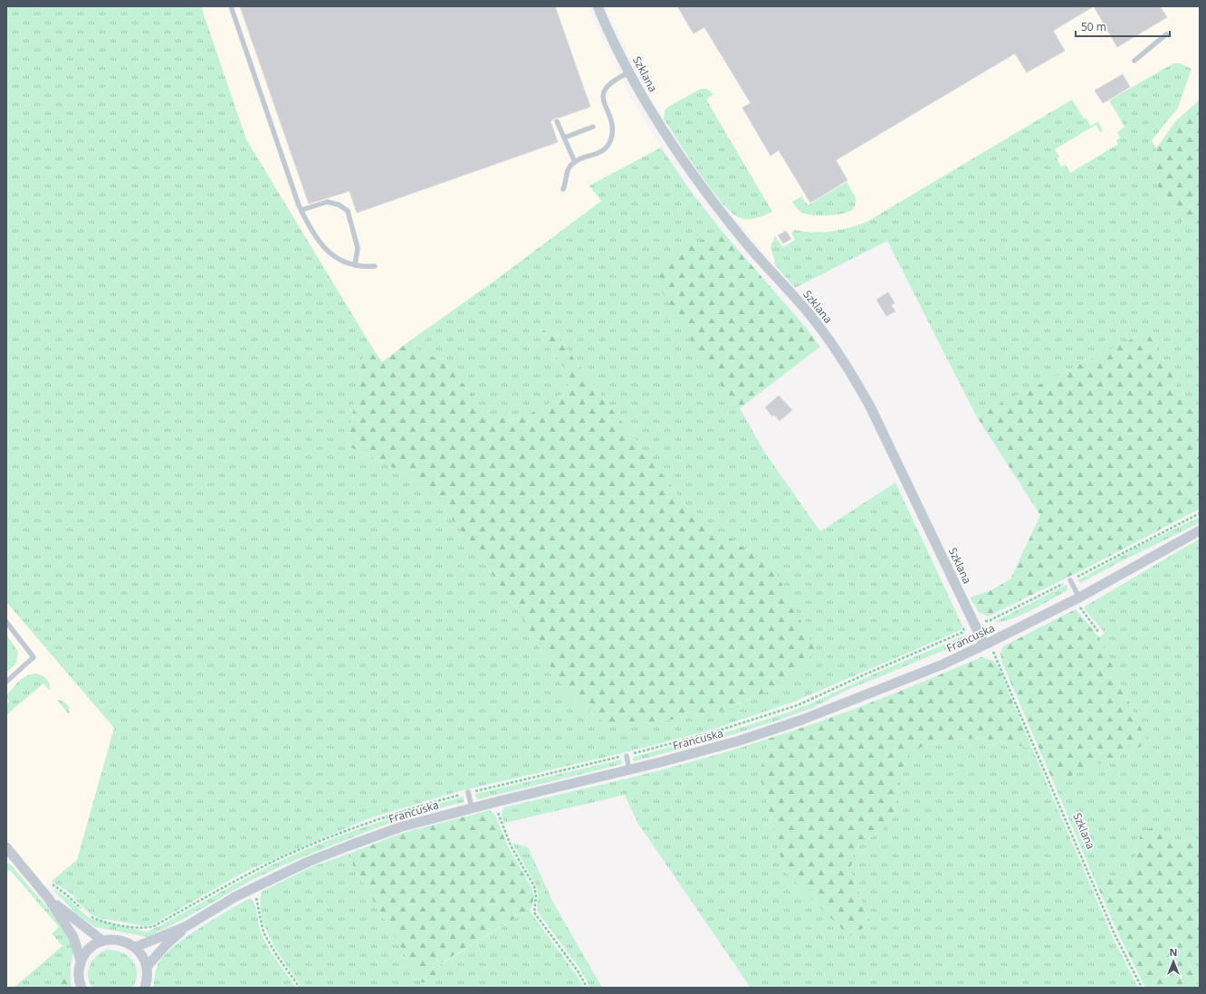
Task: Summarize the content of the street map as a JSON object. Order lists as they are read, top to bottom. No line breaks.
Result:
{"streets":{"street":["Szklana","Francuska"]},"crossings":[["Szklana","Francuska"]],"scale_bar":"50 m","north":"top"}
